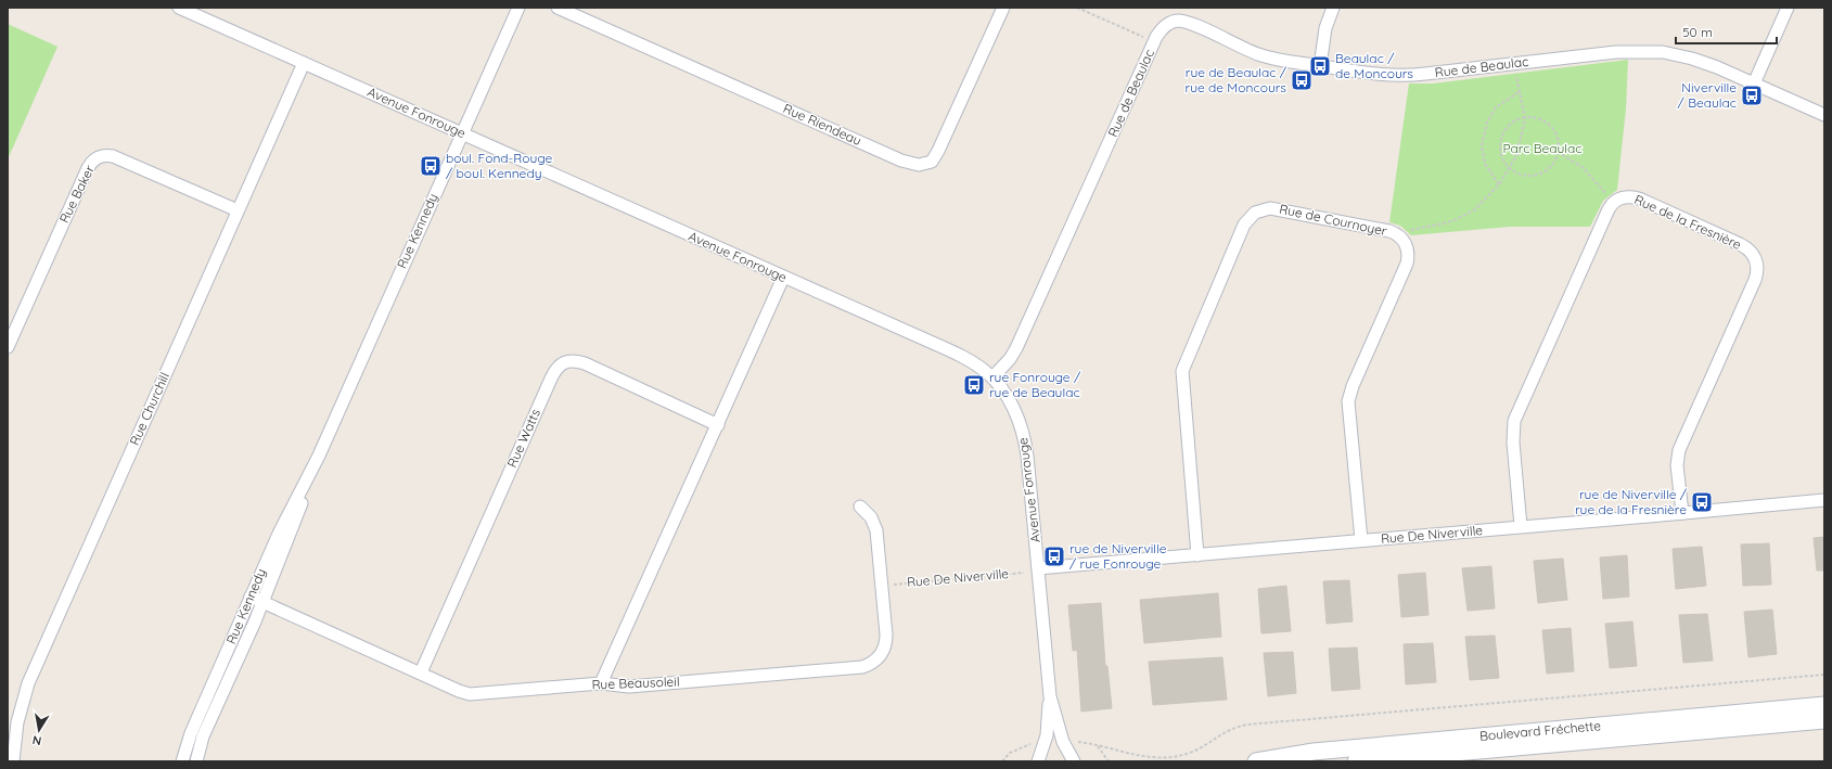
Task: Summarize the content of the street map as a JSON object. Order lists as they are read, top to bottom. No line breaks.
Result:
{"streets":{"main road":["Boulevard Fréchette"],"street":["Rue de Beaulac","Avenue Fonrouge","Rue Riendeau","Rue Baker","Rue de Cournoyer","Rue de la Fresnière","Rue Kennedy","Rue Churchill","Rue Watts","Rue De Niverville","Rue Beausoleil"]},"crossings":[["Rue de Beaulac","Avenue Fonrouge"],["Avenue Fonrouge","Rue Kennedy"],["Avenue Fonrouge","Rue Churchill"],["Avenue Fonrouge","Rue De Niverville"],["Rue Baker","Rue Churchill"],["Rue de Cournoyer","Rue De Niverville"],["Rue de la Fresnière","Rue De Niverville"],["Rue Kennedy","Rue Beausoleil"],["Rue Watts","Rue Beausoleil"]],"parks":["Parc Beaulac"],"places":{"bus stop":["Beaulac / de Moncours","rue de Beaulac / rue de Moncours","Niverville / Beaulac","boul. Fond-Rouge / boul. Kennedy","rue Fonrouge / rue de Beaulac","rue de Niverville / rue de la Fresnière","rue de Niverville / rue Fonrouge"]},"scale_bar":"50 m","north":"bottom"}
